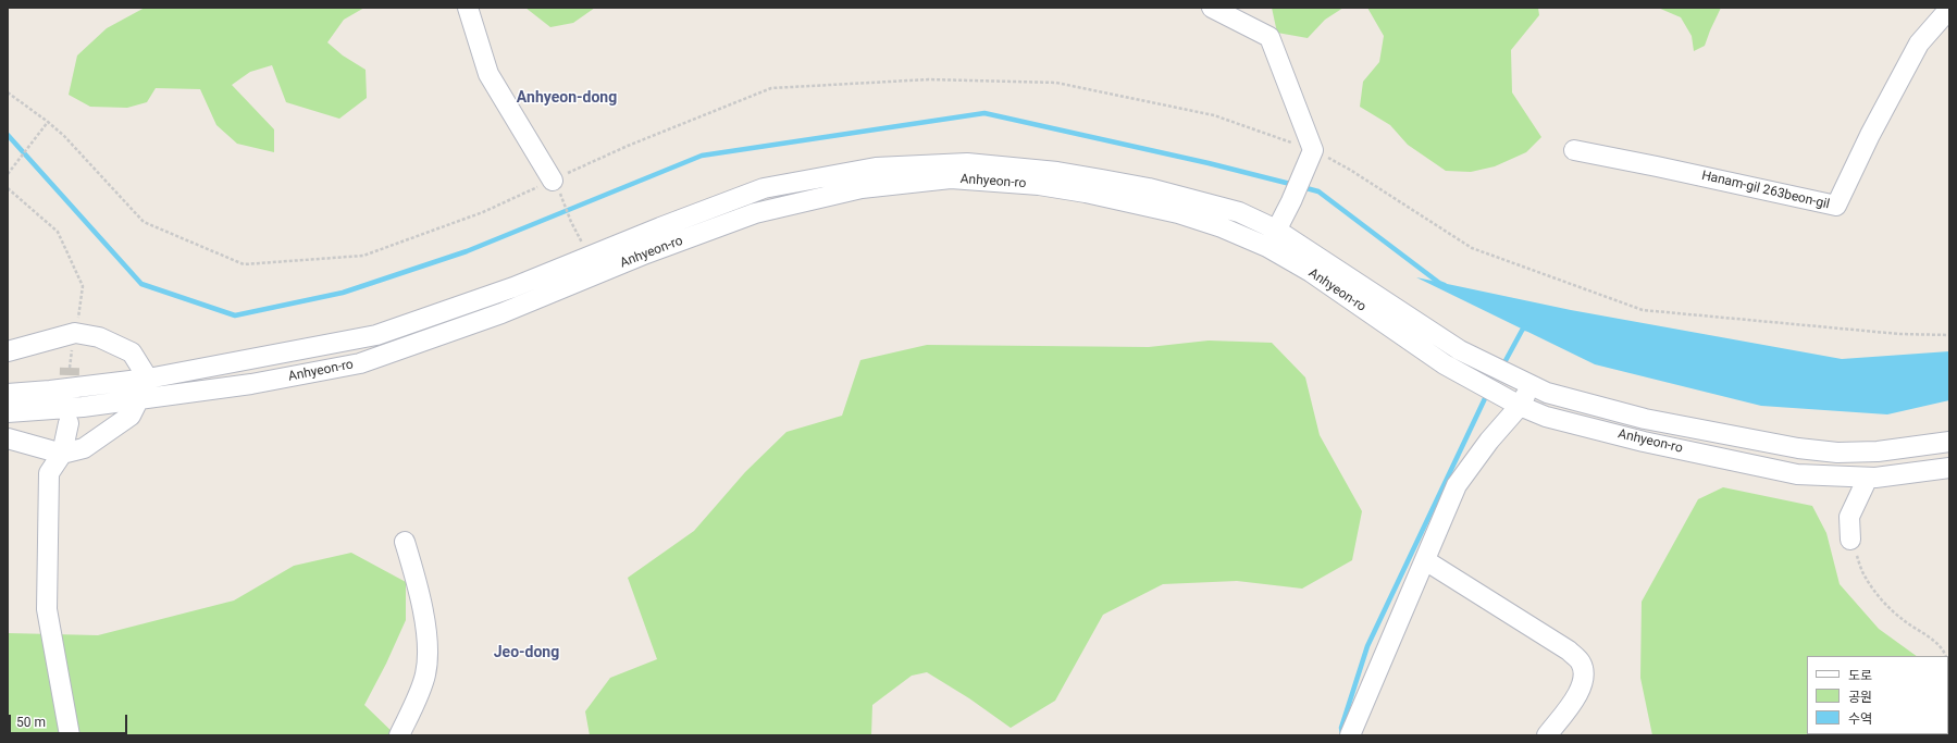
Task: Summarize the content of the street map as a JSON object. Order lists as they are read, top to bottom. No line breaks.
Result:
{"streets":{"street":["Anhyeon-ro","Hanam-gil 263beon-gil"]},"districts":["Anhyeon-dong","Jeo-dong"],"legend":["도로","공원","수역"],"scale_bar":"50 m"}
